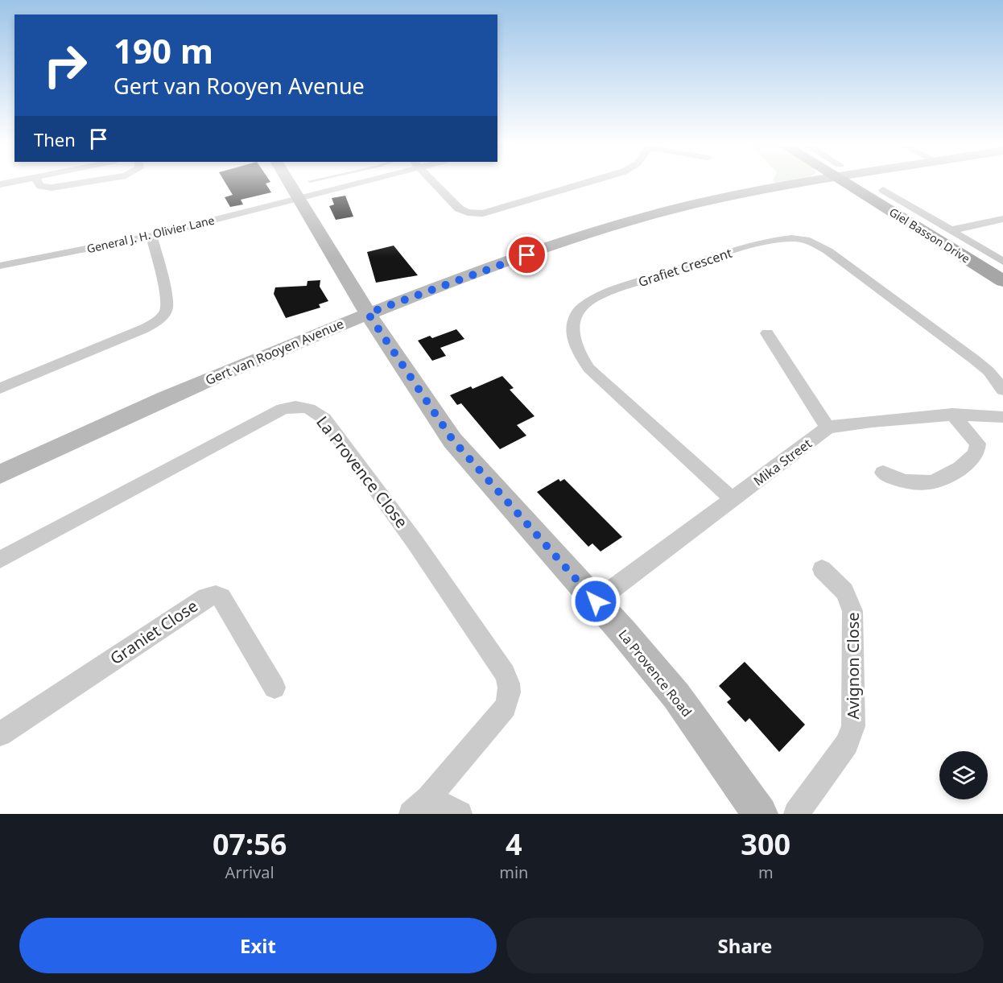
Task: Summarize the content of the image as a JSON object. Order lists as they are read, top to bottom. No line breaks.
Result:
{"streets":{"main road":["Giel Basson Drive"],"street":["General J. H. Olivier Lane","Grafiet Crescent","Gert van Rooyen Avenue","Mika Street","La Provence Close","Graniet Close","Avignon Close","La Provence Road"]},"crossings":[["General J. H. Olivier Lane","La Provence Road"],["Grafiet Crescent","Mika Street"],["Gert van Rooyen Avenue","La Provence Road"],["Mika Street","La Provence Road"]],"page":{"turn":["190 m","Gert van Rooyen Avenue"],"then":"Then","eta":["07:56","Arrival","4","min","300","m"],"buttons":["Exit","Share"]}}
